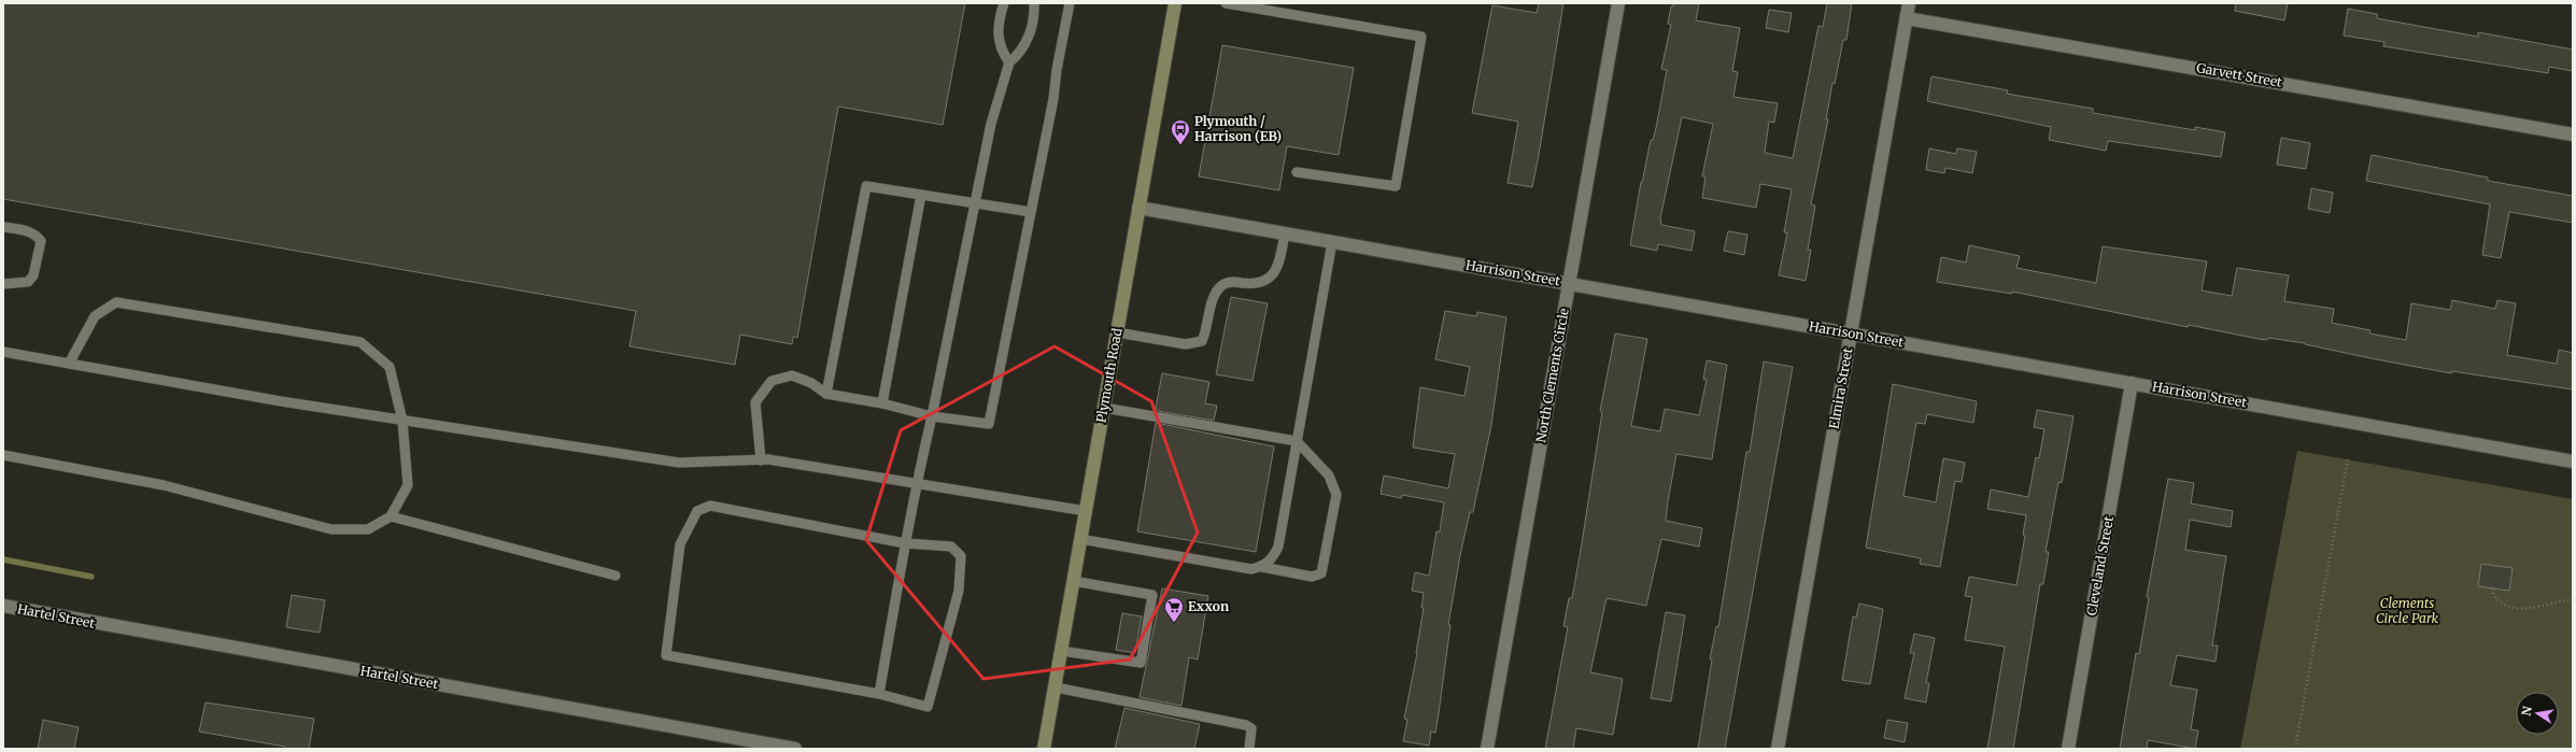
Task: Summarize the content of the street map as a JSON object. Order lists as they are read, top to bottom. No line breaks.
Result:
{"streets":{"main road":["Plymouth Road"],"street":["Garvett Street","Harrison Street","North Clements Circle","Elmira Street","Cleveland Street","Hartel Street"]},"crossings":[["Garvett Street","Elmira Street"],["Harrison Street","Plymouth Road"],["Harrison Street","North Clements Circle"],["Harrison Street","Elmira Street"],["Harrison Street","Cleveland Street"]],"parks":["Clements Circle Park"],"places":{"bus stop":["Plymouth / Harrison (EB)"],"supermarket":["Exxon"]},"north":"left"}
